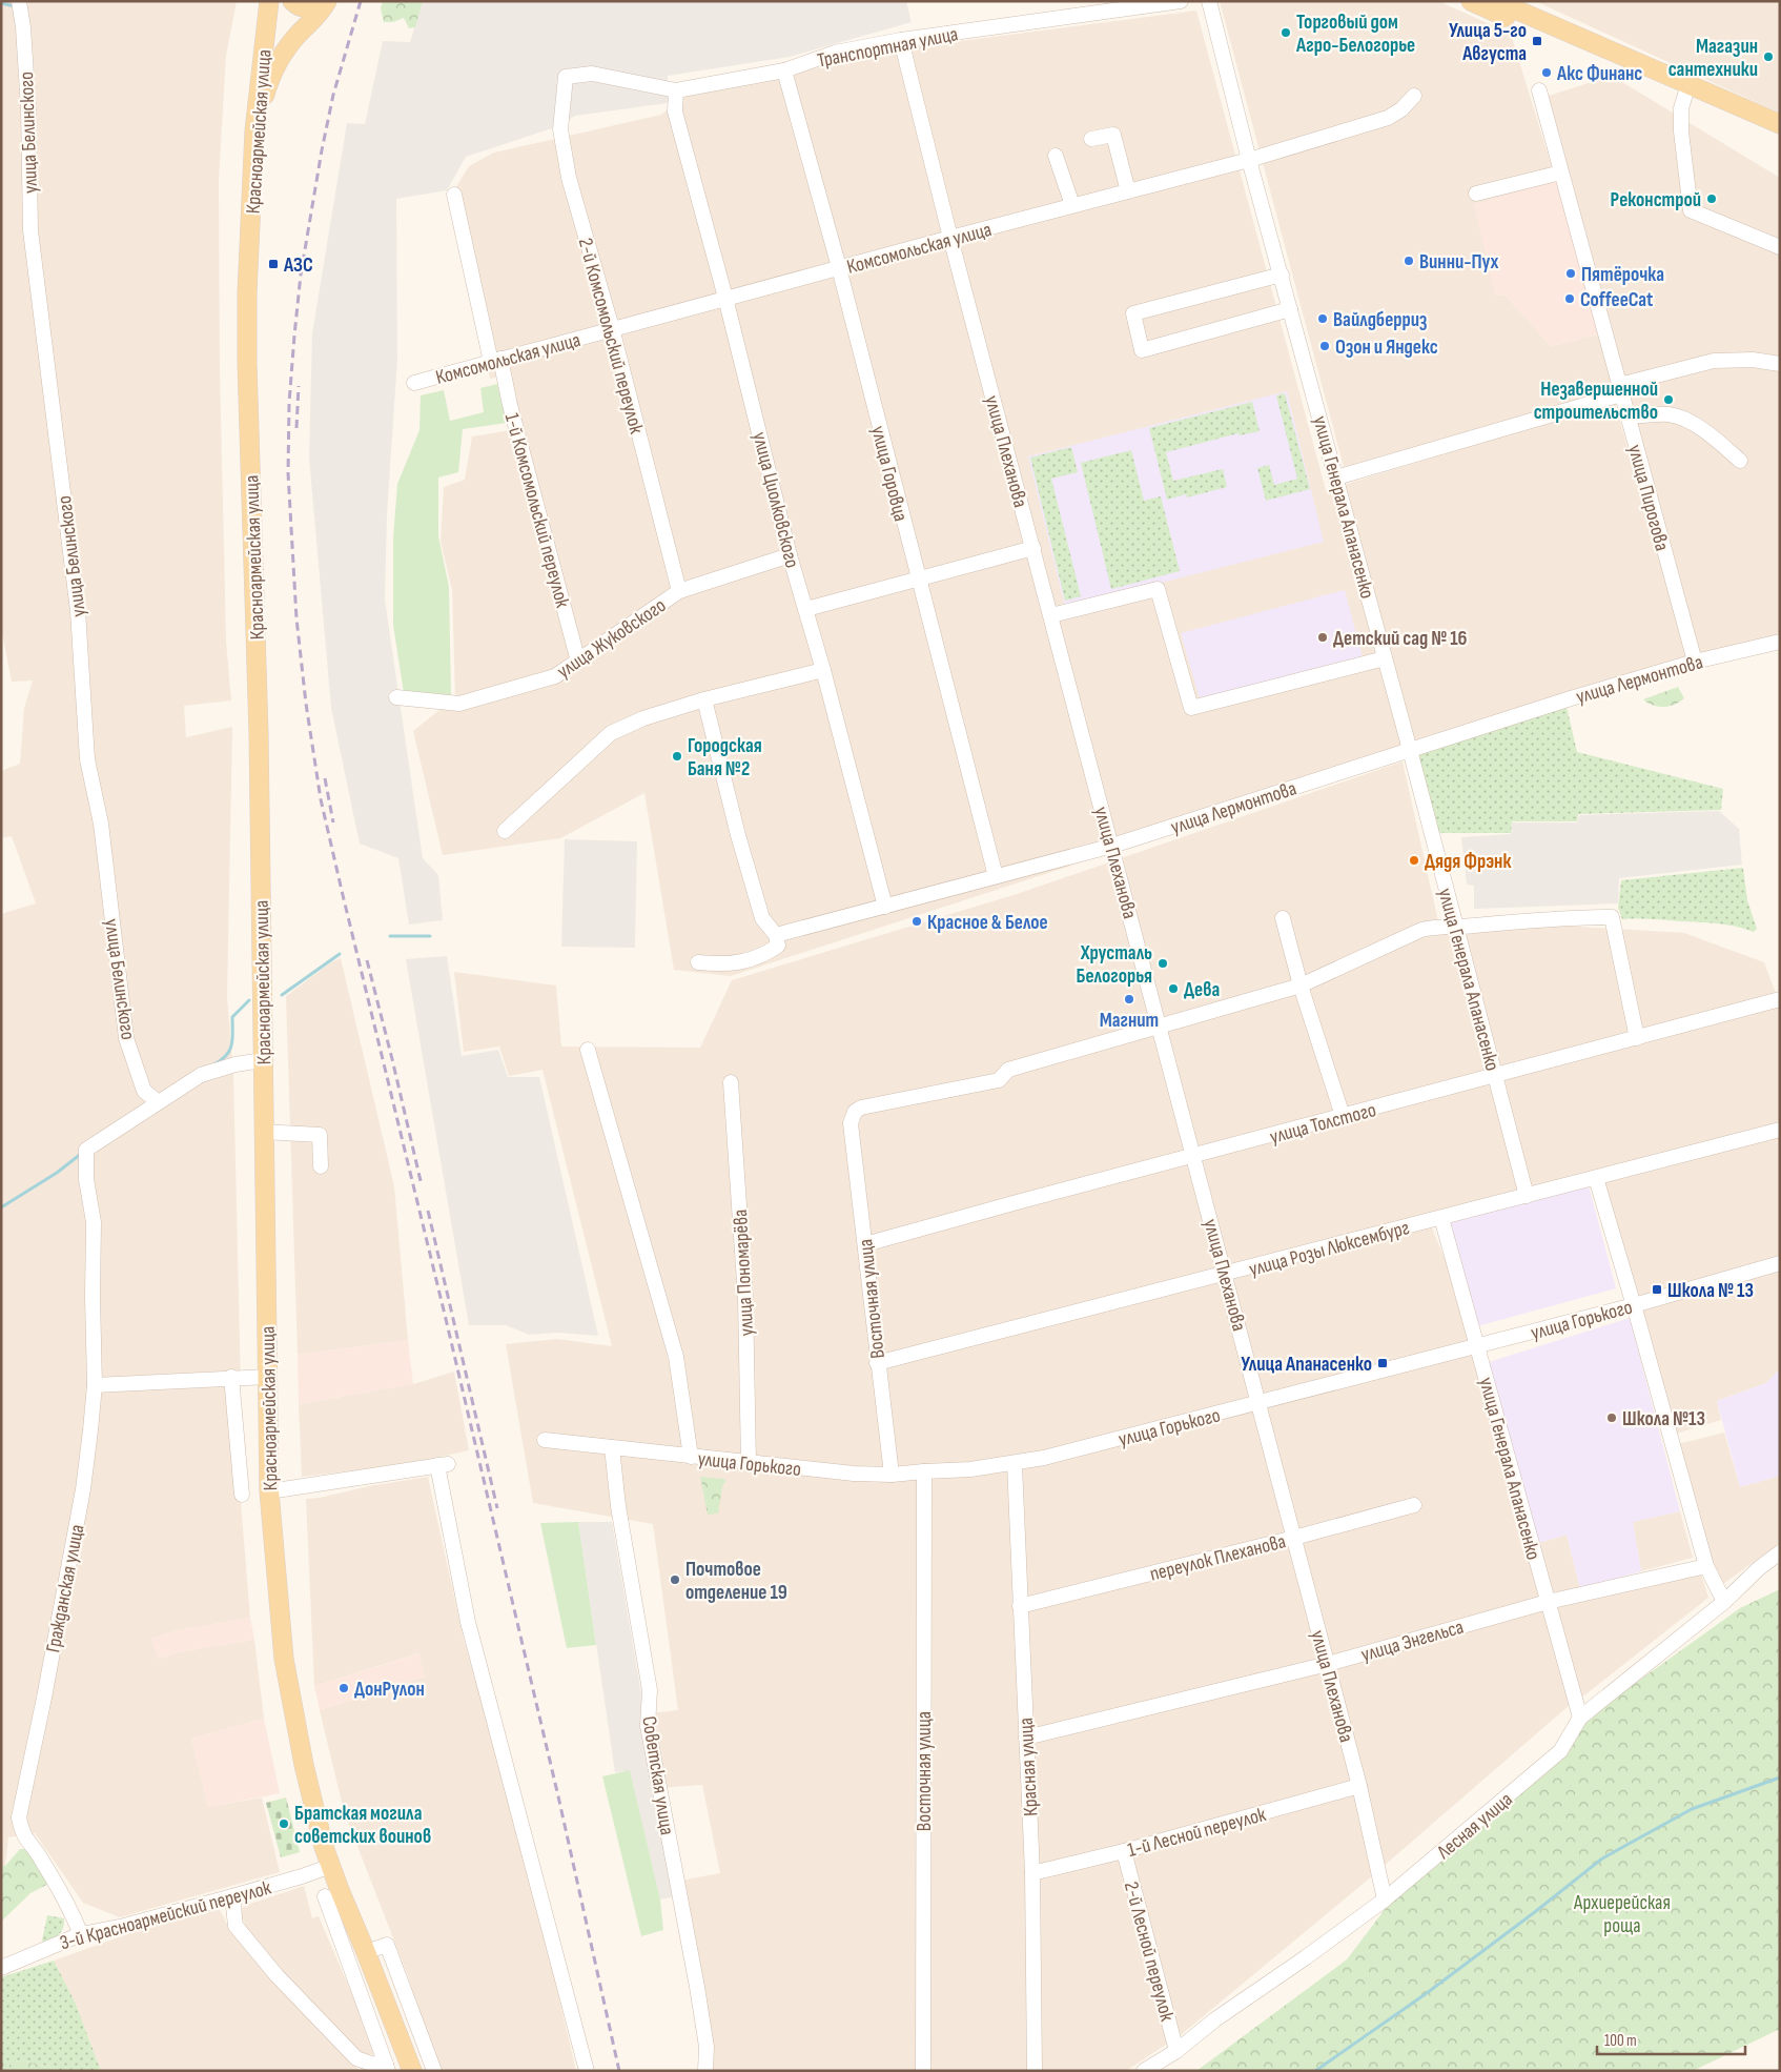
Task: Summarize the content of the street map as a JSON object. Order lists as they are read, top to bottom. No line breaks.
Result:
{"streets":{"main road":["Красноармейская улица"],"street":["Транспортная улица","улица Белинского","Комсомольская улица","2-й Комсомольский переулок","улица Плеханова","улица Горовца","улица Пирогова","улица Циолковского","улица Генерала Апанасенко","1-й Комсомольский переулок","улица Жуковского","улица Лермонтова","улица Толстого","улица Розы Люксембург","улица Пономарёва","Восточная улица","улица Горького","переулок Плеханова","Гражданская улица","улица Энгельса","Красная улица","Советская улица","Лесная улица","1-й Лесной переулок","3-й Красноармейский переулок","2-й Лесной переулок"]},"crossings":[["Транспортная улица","2-й Комсомольский переулок"],["Транспортная улица","улица Плеханова"],["Транспортная улица","улица Горовца"],["Транспортная улица","улица Циолковского"],["Красноармейская улица","3-й Красноармейский переулок"],["улица Белинского","Гражданская улица"],["Комсомольская улица","2-й Комсомольский переулок"],["Комсомольская улица","улица Плеханова"],["Комсомольская улица","улица Горовца"],["Комсомольская улица","улица Циолковского"],["Комсомольская улица","улица Генерала Апанасенко"],["Комсомольская улица","1-й Комсомольский переулок"],["2-й Комсомольский переулок","улица Жуковского"],["улица Плеханова","улица Лермонтова"],["улица Плеханова","улица Толстого"],["улица Плеханова","улица Розы Люксембург"],["улица Плеханова","Восточная улица"],["улица Плеханова","улица Горького"],["улица Плеханова","переулок Плеханова"],["улица Плеханова","улица Энгельса"],["улица Плеханова","Лесная улица"],["улица Плеханова","1-й Лесной переулок"],["улица Горовца","улица Лермонтова"],["улица Пирогова","улица Лермонтова"],["улица Циолковского","улица Жуковского"],["улица Циолковского","улица Лермонтова"],["улица Генерала Апанасенко","улица Лермонтова"],["улица Генерала Апанасенко","улица Толстого"],["улица Генерала Апанасенко","улица Розы Люксембург"],["улица Генерала Апанасенко","улица Горького"],["улица Генерала Апанасенко","улица Энгельса"],["улица Генерала Апанасенко","Лесная улица"],["1-й Комсомольский переулок","улица Жуковского"],["улица Толстого","Восточная улица"],["улица Розы Люксембург","Восточная улица"],["улица Пономарёва","улица Горького"],["Восточная улица","улица Горького"],["улица Горького","Красная улица"],["улица Горького","Советская улица"],["переулок Плеханова","Красная улица"],["Гражданская улица","3-й Красноармейский переулок"],["улица Энгельса","Красная улица"],["Красная улица","1-й Лесной переулок"],["Лесная улица","2-й Лесной переулок"],["1-й Лесной переулок","2-й Лесной переулок"]],"parks":["Архиерейская роща"],"places":{"other":["Торговый дом Агро-Белогорье","Магазин сантехники","Акс Финанс","Реконстрой","Винни-Пух","Пятёрочка","CoffeeCat","Вайлдберриз","Озон и Яндекс","Незавершенной строительство","Детский сад № 16","Городская Баня №2","Дядя Фрэнк","Красное & Белое","Хрусталь Белогорья","Дева","Магнит","Школа №13","Почтовое отделение 19","ДонРулон","Братская могила советских воинов"],"transit":["Улица 5-го Августа","АЗС","Школа № 13","Улица Апанасенко"]},"scale_bar":"100 m"}
